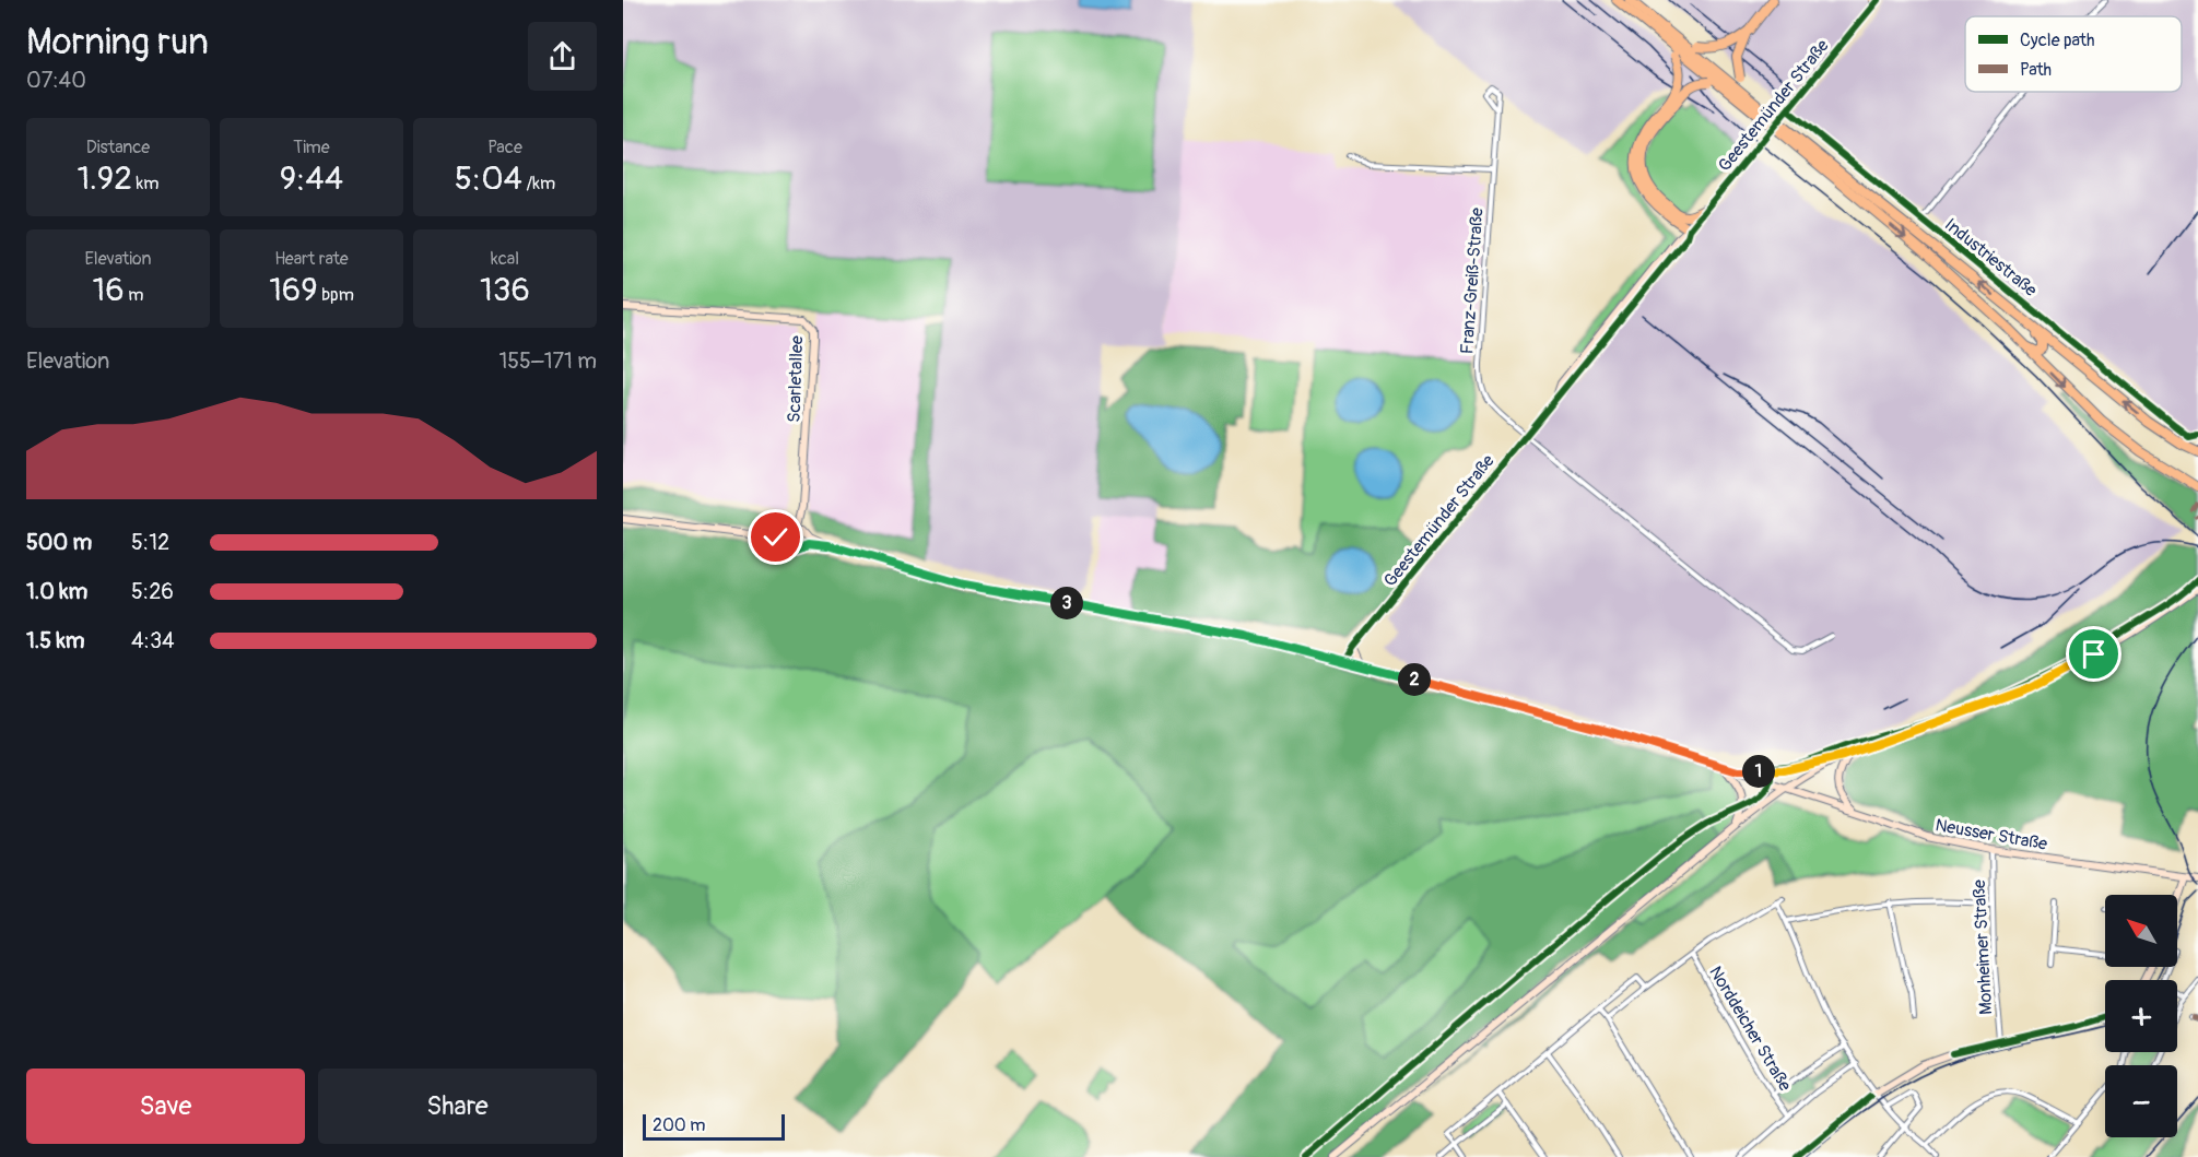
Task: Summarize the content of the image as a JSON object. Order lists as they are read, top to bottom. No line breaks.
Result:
{"streets":{"highway":["Industriestraße"],"main road":["Geestemünder Straße","Scarletallee","Neusser Straße"],"street":["Franz-Greiß-Straße","Monheimer Straße","Norddeicher Straße"]},"crossings":[["Geestemünder Straße","Industriestraße"],["Geestemünder Straße","Franz-Greiß-Straße"],["Neusser Straße","Monheimer Straße"]],"legend":["Cycle path","Path"],"scale_bar":"200 m","north":"top left","page":{"heading":["Morning run","07:40"],"stats":[["Distance","1.92 km"],["Time","9:44"],["Pace","5:04 /km"],["Elevation","16 m"],["Heart rate","169 bpm"],["kcal","136"]],"chart":["Elevation","155–171 m"],"list":[{"name":"500 m","note":"5:12"},{"name":"1.0 km","note":"5:26"},{"name":"1.5 km","note":"4:34"}],"pins":["3","2","1"],"map_buttons":["+","−"],"buttons":["Save","Share"],"scale":"200 m"}}
